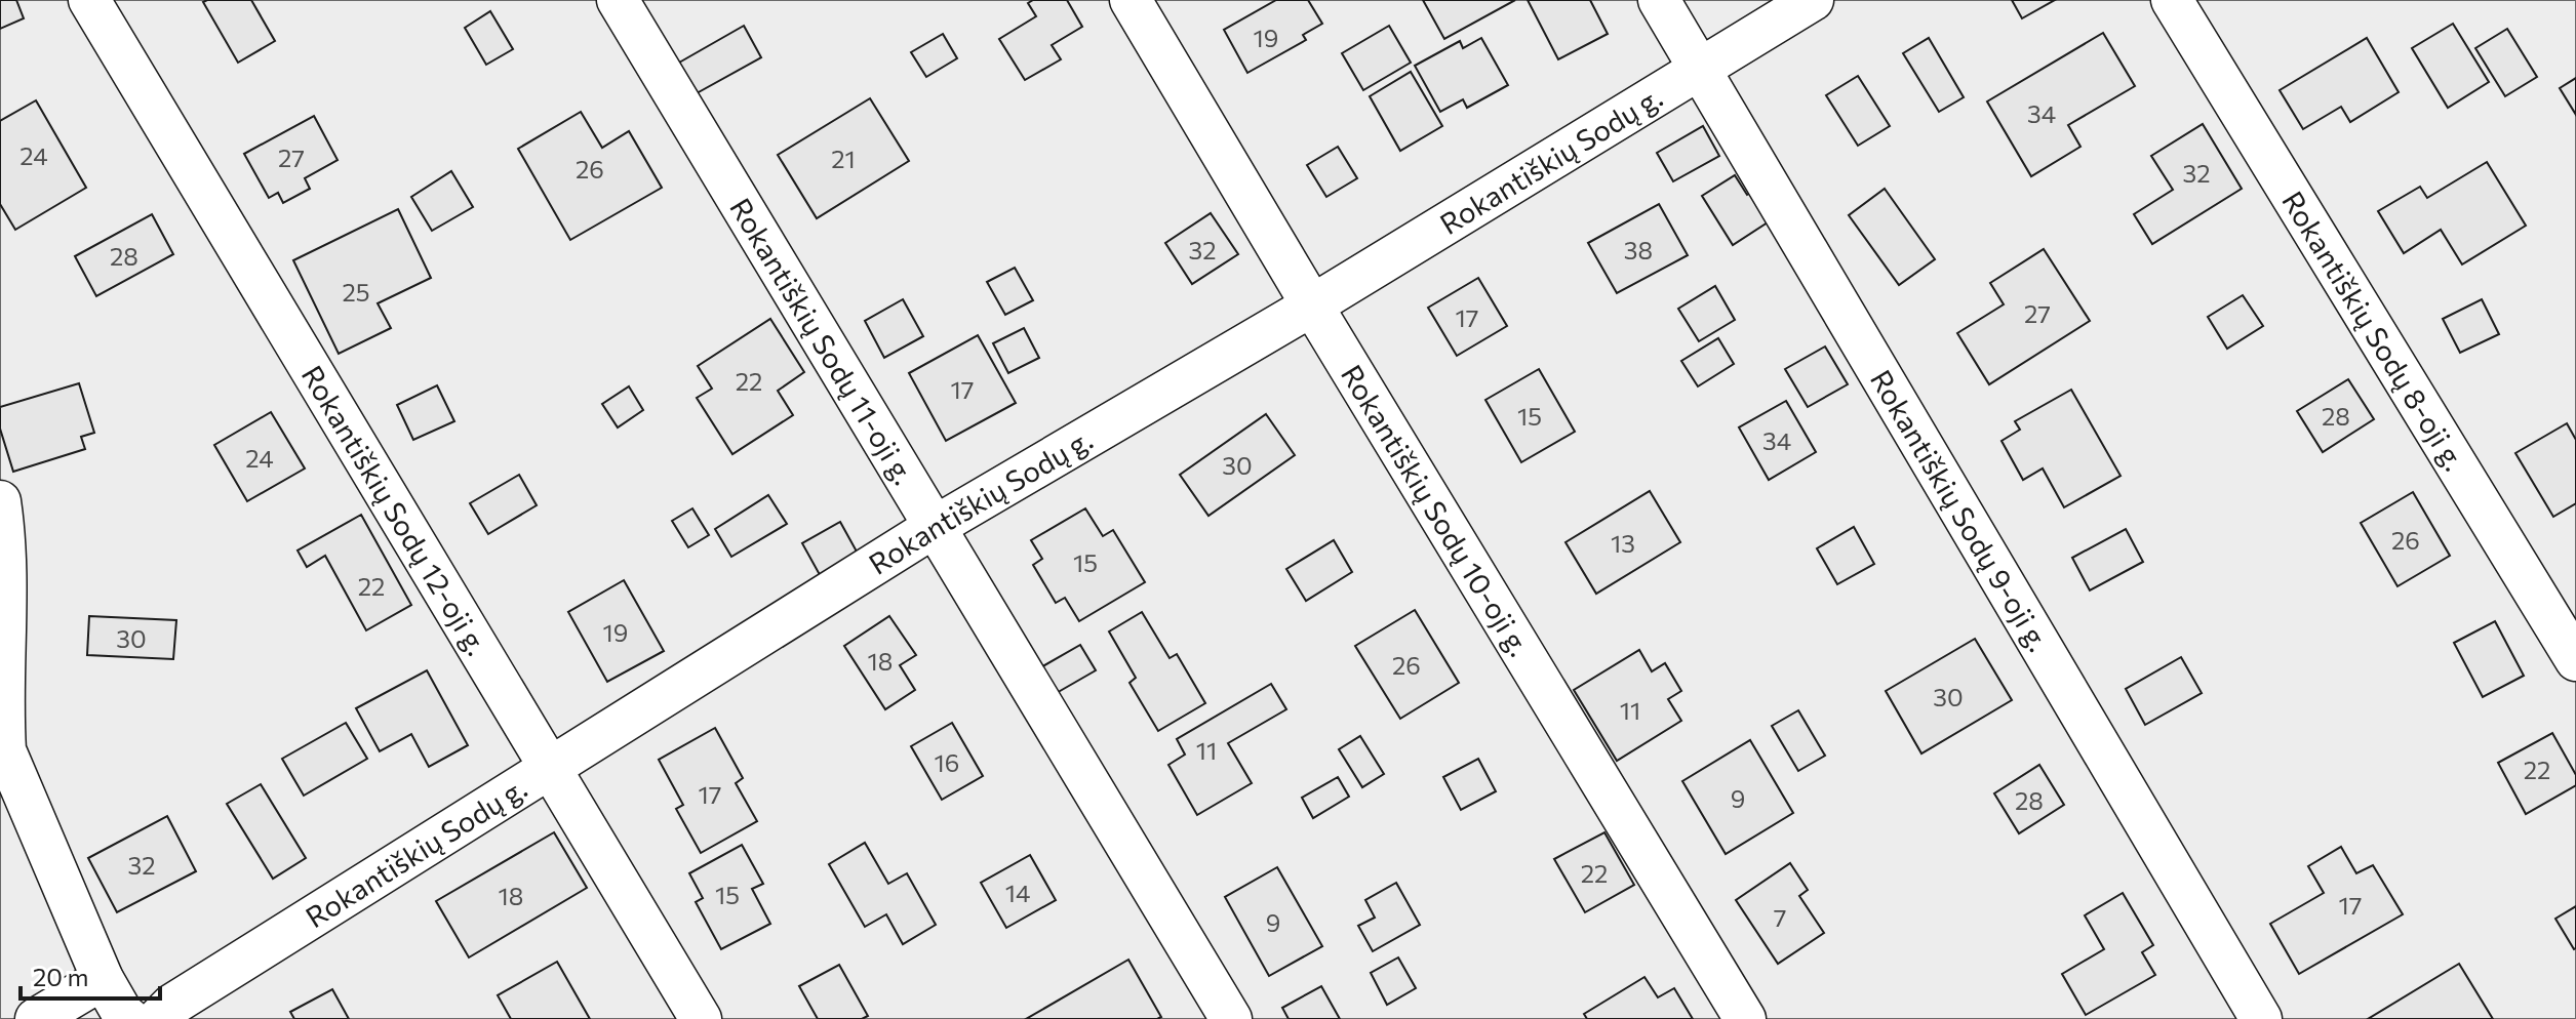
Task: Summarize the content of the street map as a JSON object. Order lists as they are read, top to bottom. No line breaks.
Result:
{"streets":{"street":["Rokantiškių Sodų g.","Rokantiškių Sodų 8-oji g.","Rokantiškių Sodų 11-oji g.","Rokantiškių Sodų 12-oji g.","Rokantiškių Sodų 9-oji g.","Rokantiškių Sodų 10-oji g."]},"crossings":[["Rokantiškių Sodų g.","Rokantiškių Sodų 11-oji g."],["Rokantiškių Sodų g.","Rokantiškių Sodų 12-oji g."],["Rokantiškių Sodų g.","Rokantiškių Sodų 9-oji g."],["Rokantiškių Sodų g.","Rokantiškių Sodų 10-oji g."]],"house_numbers":["19","34","24","27","21","26","32","32","38","28","25","27","17","22","17","15","28","34","24","30","26","13","15","22","19","30","18","26","30","11","11","16","22","17","9","28","32","22","14","15","18","17","7","9"],"scale_bar":"20 m"}
